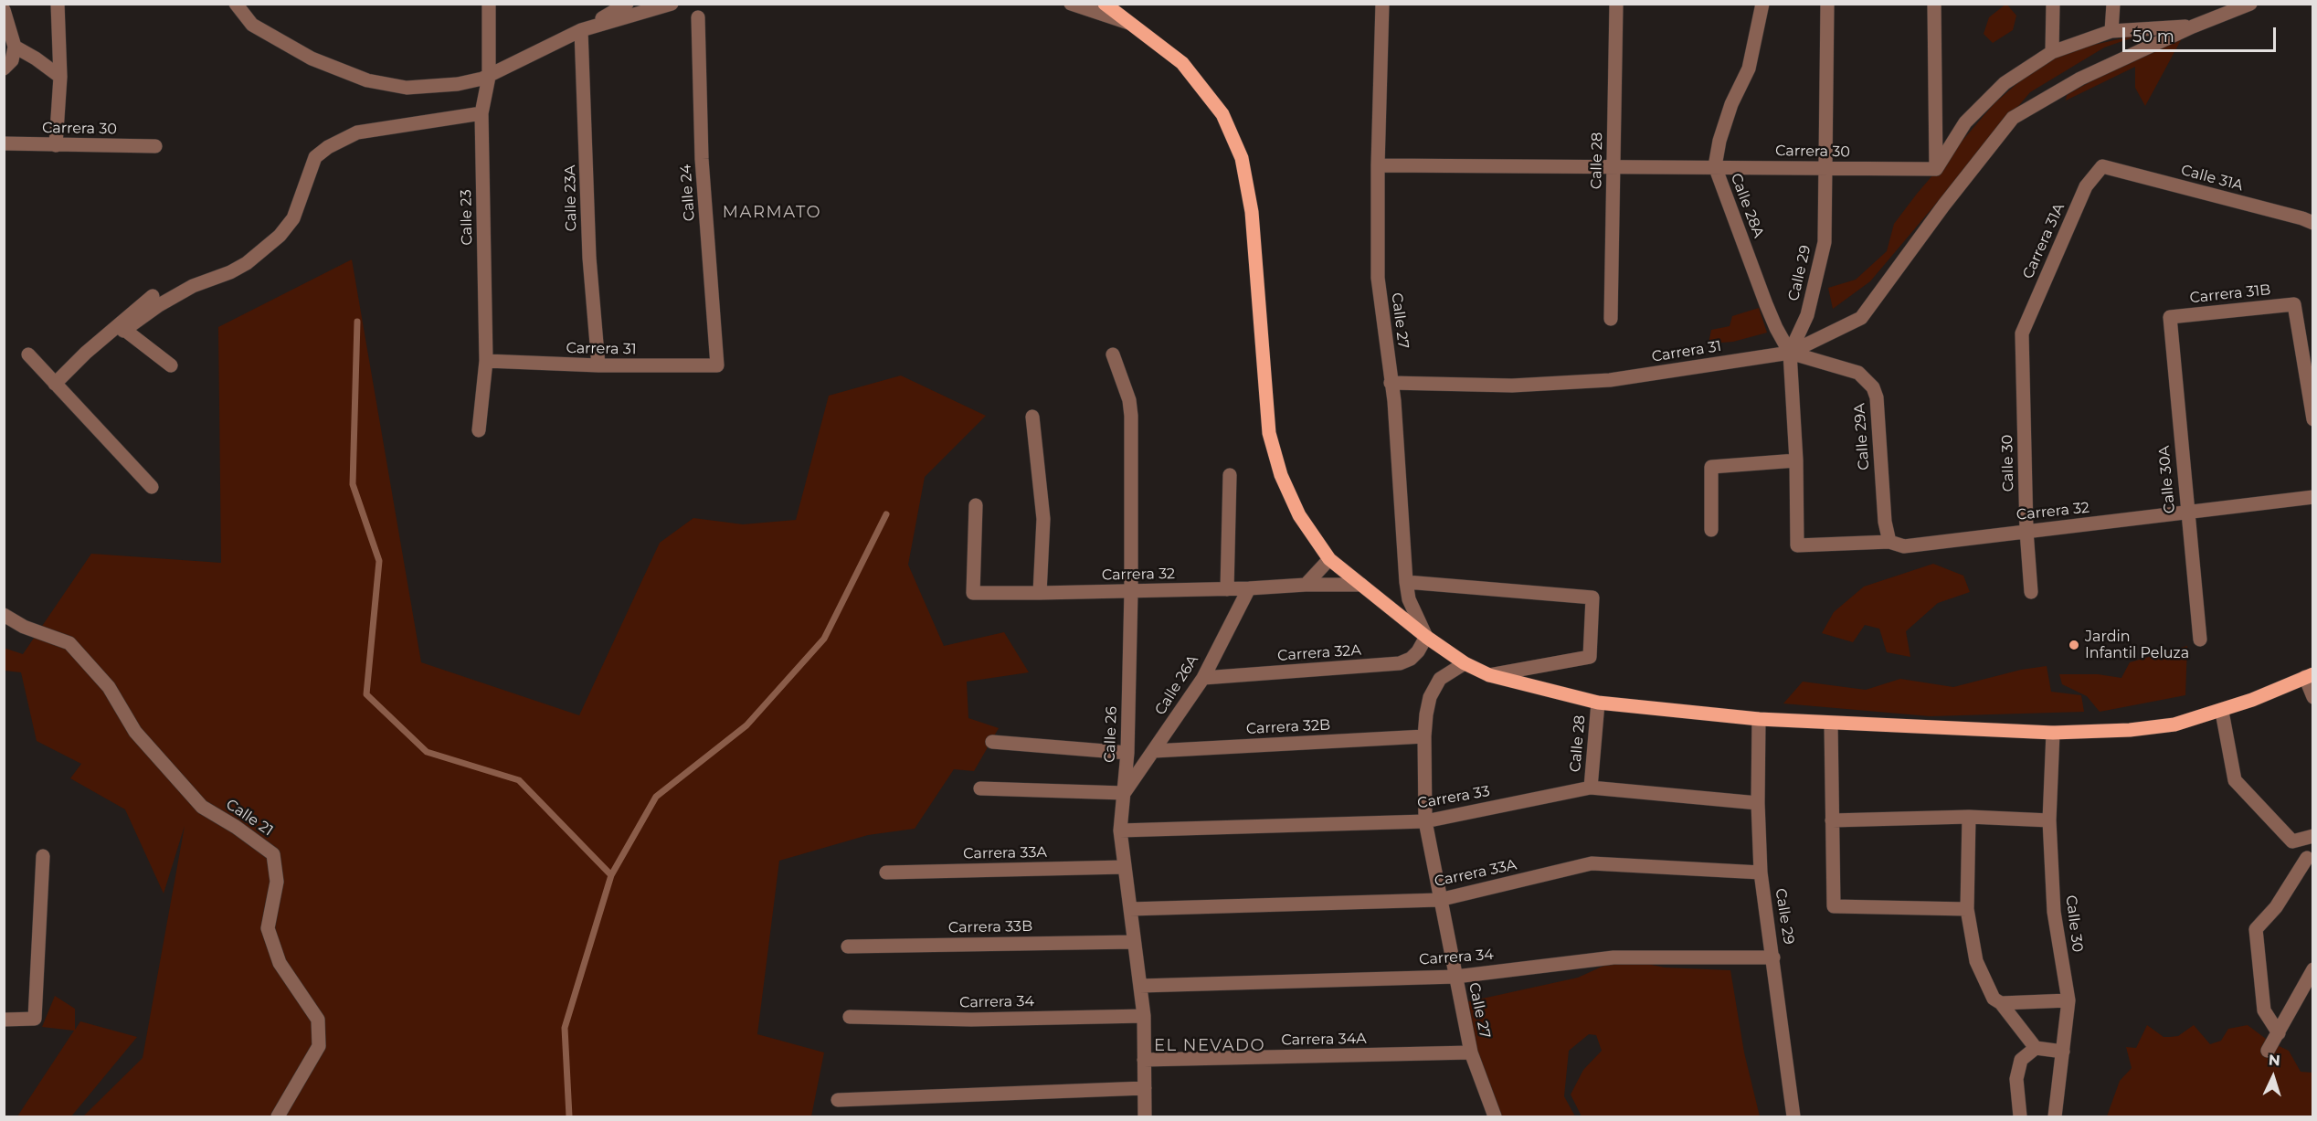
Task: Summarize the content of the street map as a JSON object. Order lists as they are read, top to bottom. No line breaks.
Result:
{"streets":{"street":["Carrera 30","Calle 28","Calle 31A","Calle 24","Calle 23A","Calle 28A","Calle 23","Carrera 31A","Calle 29","Carrera 31B","Calle 27","Carrera 31","Calle 29A","Calle 30","Calle 30A","Carrera 32","Carrera 32A","Calle 26A","Carrera 32B","Calle 26","Carrera 33","Calle 21","Carrera 33A","Carrera 33B","Carrera 34","Carrera 34A"]},"crossings":[["Carrera 30","Calle 28"],["Carrera 30","Calle 28A"],["Carrera 30","Calle 29"],["Carrera 30","Calle 27"],["Calle 28","Carrera 33"],["Calle 31A","Carrera 31A"],["Calle 24","Carrera 31"],["Calle 23A","Carrera 31"],["Calle 28A","Calle 29"],["Calle 28A","Carrera 31"],["Calle 28A","Calle 29A"],["Calle 23","Carrera 31"],["Carrera 31A","Calle 30"],["Calle 29","Carrera 31"],["Calle 29","Calle 29A"],["Calle 29","Carrera 32"],["Calle 29","Carrera 33"],["Calle 29","Carrera 33A"],["Calle 29","Carrera 34"],["Carrera 31B","Calle 30A"],["Calle 27","Carrera 31"],["Calle 27","Carrera 32A"],["Calle 27","Carrera 32B"],["Calle 27","Carrera 33"],["Calle 27","Carrera 33A"],["Calle 27","Carrera 34"],["Calle 27","Carrera 34A"],["Carrera 31","Calle 29A"],["Calle 29A","Carrera 32"],["Calle 30","Carrera 32"],["Calle 30A","Carrera 32"],["Carrera 32","Calle 26A"],["Carrera 32","Calle 26"],["Carrera 32A","Calle 26A"],["Calle 26A","Carrera 32B"],["Calle 26A","Calle 26"],["Calle 26","Carrera 33"],["Calle 26","Carrera 33A"],["Calle 26","Carrera 33B"],["Calle 26","Carrera 34"],["Calle 26","Carrera 34A"]],"districts":["MARMATO","EL NEVADO"],"places":["Jardin Infantil Peluza"],"scale_bar":"50 m","north":"top"}
